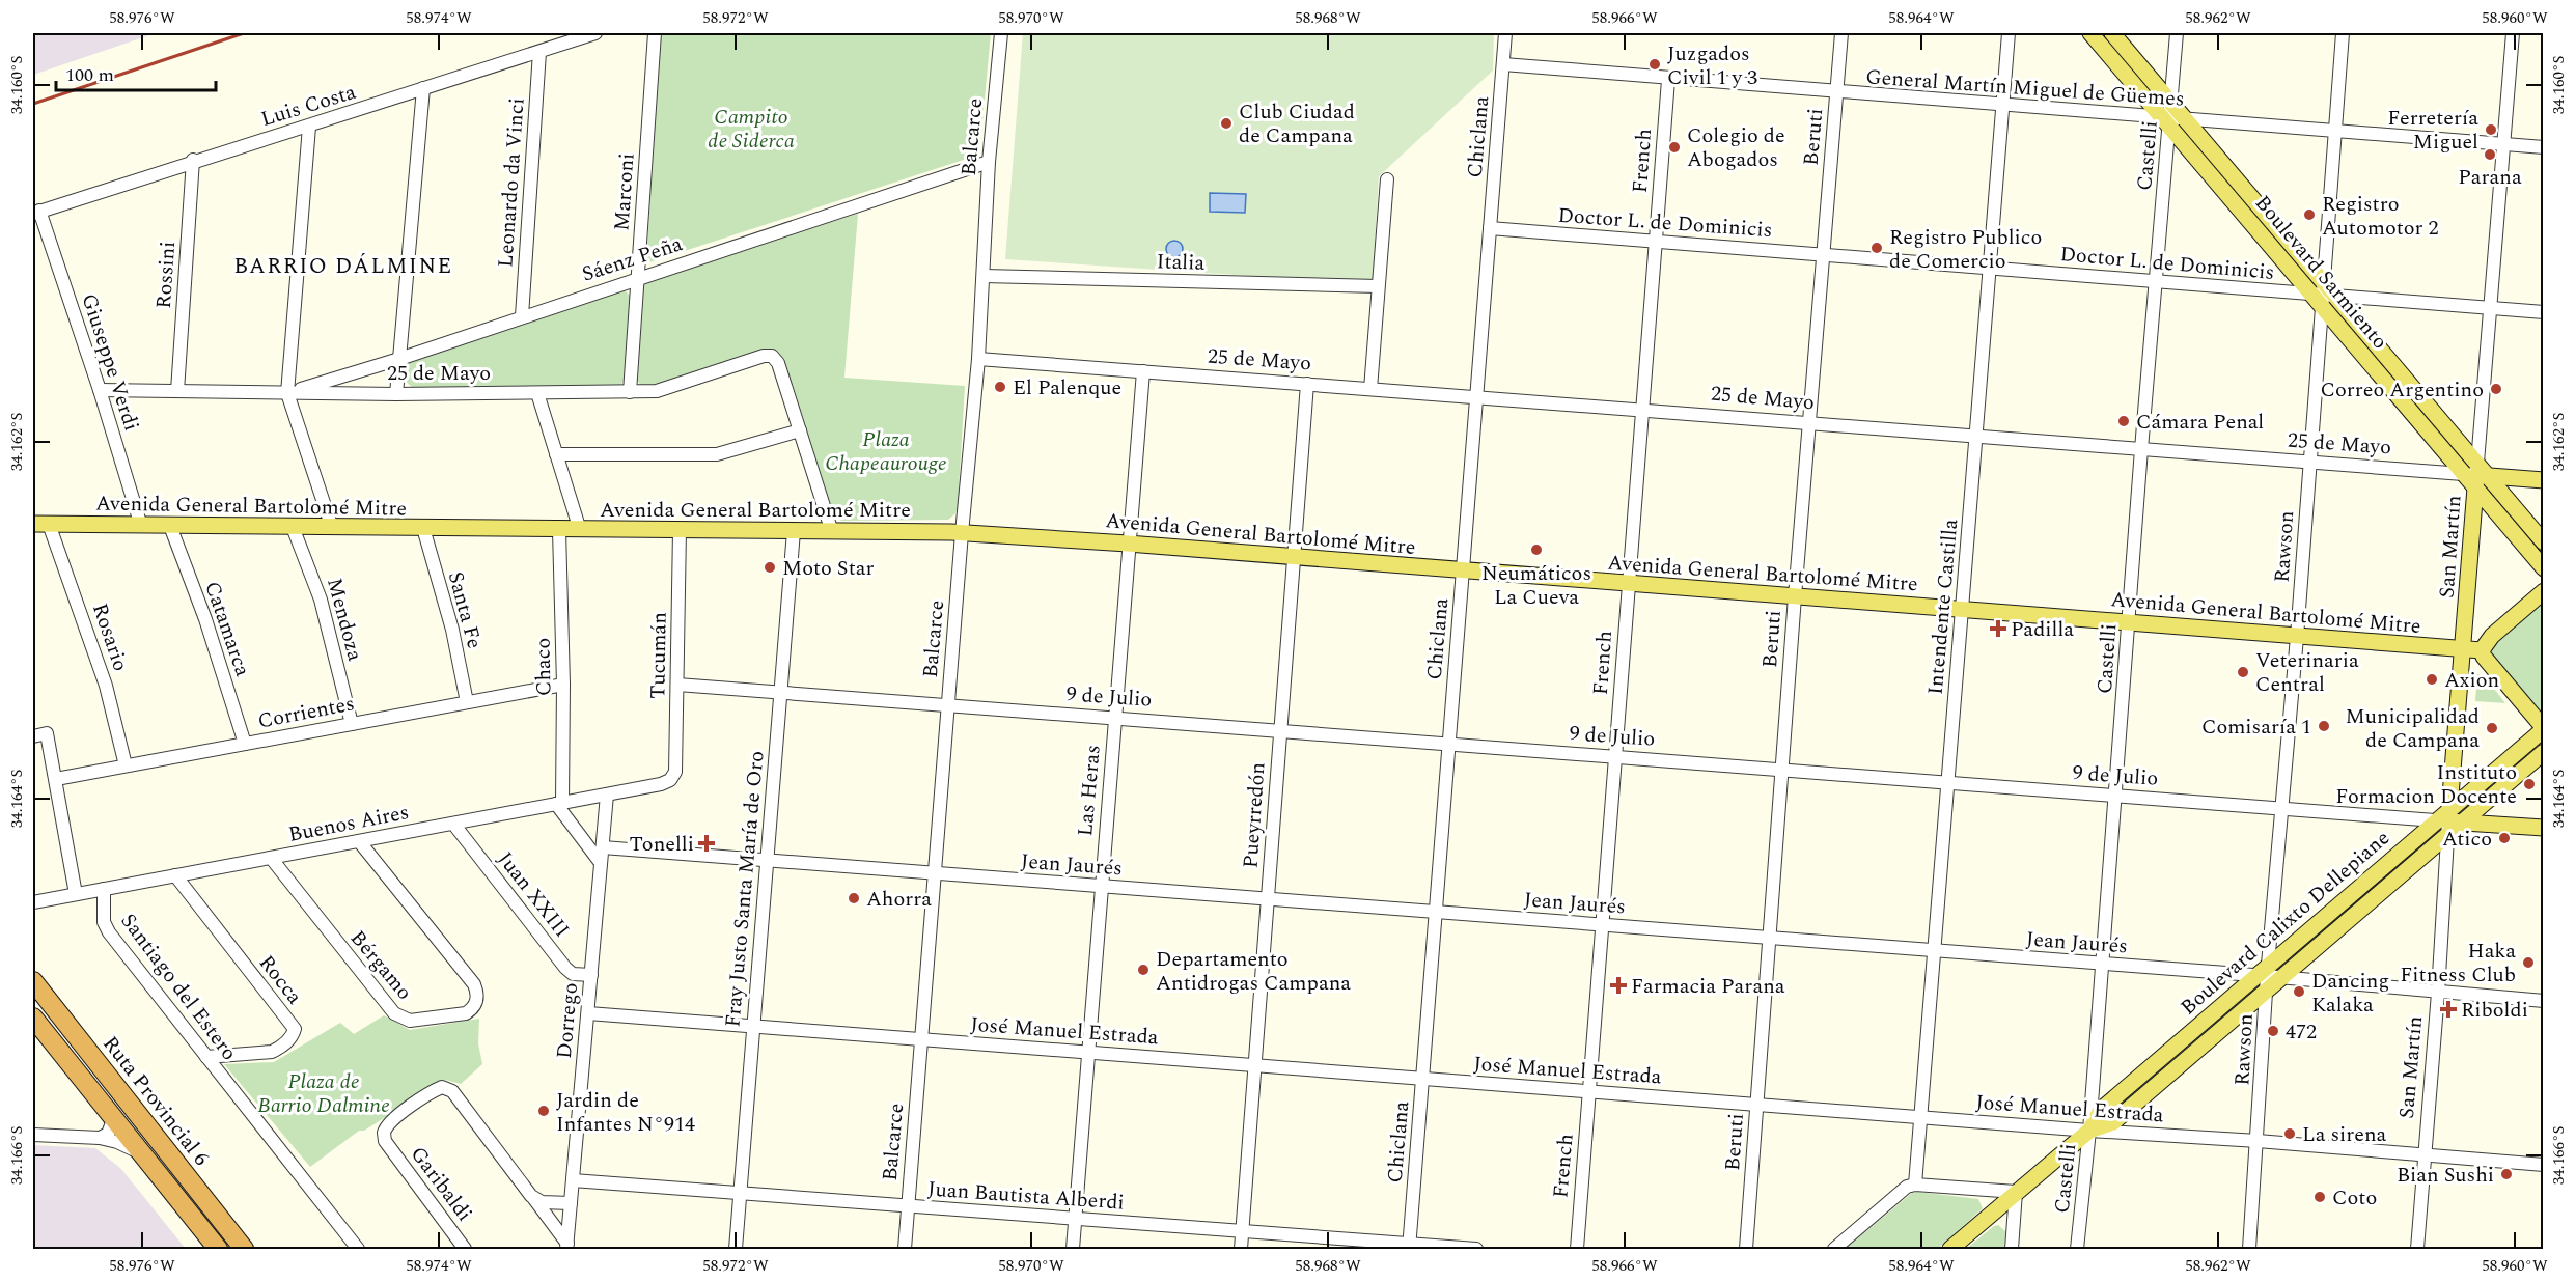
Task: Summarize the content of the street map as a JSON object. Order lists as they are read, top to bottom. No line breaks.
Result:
{"streets":{"highway":["Ruta Provincial 6"],"main road":["Boulevard Sarmiento","25 de Mayo","Avenida General Bartolomé Mitre","San Martín","9 de Julio","Boulevard Calixto Dellepiane"],"street":["General Martín Miguel de Güemes","Luis Costa","Balcarce","Chiclana","Beruti","Castelli","French","Leonardo da Vinci","Marconi","Doctor L. de Dominicis","Sáenz Peña","Italia","Rossini","Giuseppe Verdi","Rawson","Intendente Castilla","Santa Fe","Mendoza","Catamarca","Rosario","Tucumán","Chaco","Corrientes","Las Heras","Pueyrredón","Buenos Aires","Jean Jaurés","Fray Justo Santa María de Oro","Juan XXIII","Bérgamo","Rocca","Santiago del Estero","Dorrego","José Manuel Estrada","Garibaldi","Juan Bautista Alberdi"]},"crossings":[["General Martín Miguel de Güemes","Chiclana"],["General Martín Miguel de Güemes","Beruti"],["General Martín Miguel de Güemes","Castelli"],["General Martín Miguel de Güemes","French"],["General Martín Miguel de Güemes","Boulevard Sarmiento"],["General Martín Miguel de Güemes","Rawson"],["General Martín Miguel de Güemes","San Martín"],["General Martín Miguel de Güemes","Intendente Castilla"],["Luis Costa","Leonardo da Vinci"],["Luis Costa","Rossini"],["Luis Costa","Giuseppe Verdi"],["Balcarce","Sáenz Peña"],["Balcarce","Italia"],["Balcarce","25 de Mayo"],["Balcarce","Avenida General Bartolomé Mitre"],["Balcarce","9 de Julio"],["Balcarce","Jean Jaurés"],["Balcarce","José Manuel Estrada"],["Balcarce","Juan Bautista Alberdi"],["Chiclana","Doctor L. de Dominicis"],["Chiclana","25 de Mayo"],["Chiclana","Avenida General Bartolomé Mitre"],["Chiclana","9 de Julio"],["Chiclana","Jean Jaurés"],["Chiclana","José Manuel Estrada"],["Chiclana","Juan Bautista Alberdi"],["Beruti","Doctor L. de Dominicis"],["Beruti","25 de Mayo"],["Beruti","Avenida General Bartolomé Mitre"],["Beruti","9 de Julio"],["Beruti","Jean Jaurés"],["Beruti","José Manuel Estrada"],["Castelli","Doctor L. de Dominicis"],["Castelli","Boulevard Sarmiento"],["Castelli","25 de Mayo"],["Castelli","Avenida General Bartolomé Mitre"],["Castelli","9 de Julio"],["Castelli","Jean Jaurés"],["Castelli","Boulevard Calixto Dellepiane"],["Castelli","José Manuel Estrada"],["French","Doctor L. de Dominicis"],["French","25 de Mayo"],["French","Avenida General Bartolomé Mitre"],["French","9 de Julio"],["French","Jean Jaurés"],["French","José Manuel Estrada"],["Leonardo da Vinci","Sáenz Peña"],["Marconi","Sáenz Peña"],["Marconi","25 de Mayo"],["Doctor L. de Dominicis","Boulevard Sarmiento"],["Doctor L. de Dominicis","Rawson"],["Doctor L. de Dominicis","San Martín"],["Doctor L. de Dominicis","Intendente Castilla"],["Sáenz Peña","25 de Mayo"],["Boulevard Sarmiento","25 de Mayo"],["Boulevard Sarmiento","Rawson"],["Boulevard Sarmiento","San Martín"],["Rossini","25 de Mayo"],["25 de Mayo","Giuseppe Verdi"],["25 de Mayo","Rawson"],["25 de Mayo","San Martín"],["25 de Mayo","Intendente Castilla"],["25 de Mayo","Las Heras"],["25 de Mayo","Pueyrredón"],["Giuseppe Verdi","Avenida General Bartolomé Mitre"],["Avenida General Bartolomé Mitre","Rawson"],["Avenida General Bartolomé Mitre","San Martín"],["Avenida General Bartolomé Mitre","Intendente Castilla"],["Avenida General Bartolomé Mitre","Santa Fe"],["Avenida General Bartolomé Mitre","Mendoza"],["Avenida General Bartolomé Mitre","Catamarca"],["Avenida General Bartolomé Mitre","Rosario"],["Avenida General Bartolomé Mitre","Tucumán"],["Avenida General Bartolomé Mitre","Chaco"],["Avenida General Bartolomé Mitre","Las Heras"],["Avenida General Bartolomé Mitre","Pueyrredón"],["Avenida General Bartolomé Mitre","Fray Justo Santa María de Oro"],["Rawson","9 de Julio"],["Rawson","Jean Jaurés"],["Rawson","Boulevard Calixto Dellepiane"],["Rawson","José Manuel Estrada"],["San Martín","9 de Julio"],["San Martín","Jean Jaurés"],["San Martín","Boulevard Calixto Dellepiane"],["San Martín","José Manuel Estrada"],["Intendente Castilla","9 de Julio"],["Intendente Castilla","Jean Jaurés"],["Intendente Castilla","José Manuel Estrada"],["Santa Fe","Corrientes"],["Mendoza","Corrientes"],["Catamarca","Corrientes"],["Rosario","Corrientes"],["Tucumán","9 de Julio"],["Tucumán","Buenos Aires"],["Chaco","Corrientes"],["Chaco","Buenos Aires"],["9 de Julio","Las Heras"],["9 de Julio","Pueyrredón"],["9 de Julio","Fray Justo Santa María de Oro"],["9 de Julio","Boulevard Calixto Dellepiane"],["Las Heras","Jean Jaurés"],["Las Heras","José Manuel Estrada"],["Las Heras","Juan Bautista Alberdi"],["Pueyrredón","Jean Jaurés"],["Pueyrredón","José Manuel Estrada"],["Pueyrredón","Juan Bautista Alberdi"],["Buenos Aires","Juan XXIII"],["Buenos Aires","Bérgamo"],["Buenos Aires","Rocca"],["Buenos Aires","Santiago del Estero"],["Buenos Aires","Dorrego"],["Jean Jaurés","Fray Justo Santa María de Oro"],["Jean Jaurés","Boulevard Calixto Dellepiane"],["Jean Jaurés","Dorrego"],["Fray Justo Santa María de Oro","José Manuel Estrada"],["Fray Justo Santa María de Oro","Juan Bautista Alberdi"],["Juan XXIII","Dorrego"],["Boulevard Calixto Dellepiane","José Manuel Estrada"],["Rocca","Santiago del Estero"],["Dorrego","José Manuel Estrada"],["Dorrego","Juan Bautista Alberdi"]],"districts":["BARRIO DÁLMINE"],"parks":["Campito de Siderca","Plaza Chapeaurouge","Plaza de Barrio Dalmine"],"places":{"other":["Juzgados Civil 1 y 3","Club Ciudad de Campana","Ferretería Miguel","Colegio de Abogados","Parana","Registro Automotor 2","Registro Publico de Comercio","El Palenque","Correo Argentino","Cámara Penal","Neumáticos La Cueva","Moto Star","Veterinaria Central","Axion","Comisaría 1","Municipalidad de Campana","Instituto Formacion Docente","Atico","Ahorra","Haka Fitness Club","Departamento Antidrogas Campana","Dancing Kalaka","472","Jardin de Infantes N°914","La sirena","Bian Sushi","Coto"],"health":["Padilla","Tonelli","Farmacia Parana","Riboldi"]},"scale_bar":"100 m","coordinates":["58.976°W","58.974°W","58.972°W","58.970°W","58.968°W","58.966°W","58.964°W","58.962°W","58.960°W","34.160°S","34.162°S","34.164°S","34.166°S"]}
